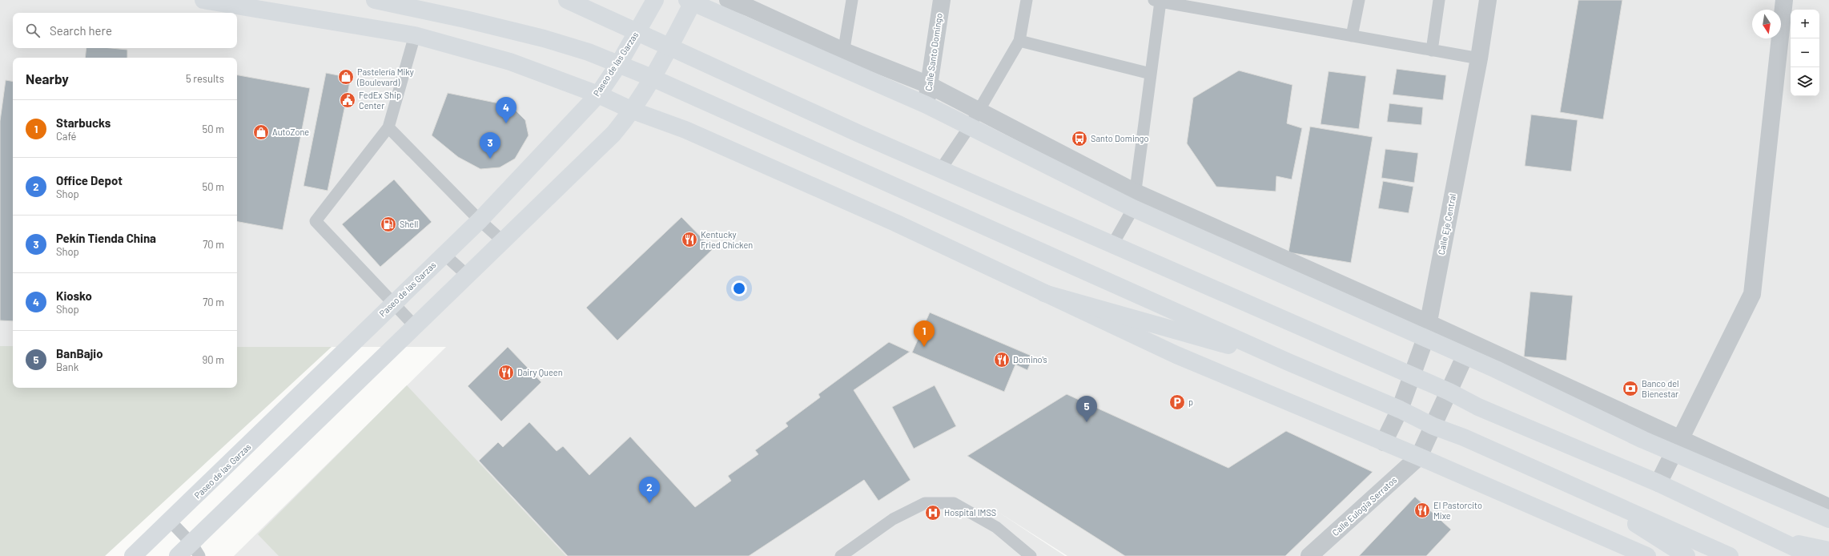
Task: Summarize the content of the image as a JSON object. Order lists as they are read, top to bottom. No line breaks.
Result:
{"streets":{"main road":["Paseo de las Garzas"],"street":["Calle Santo Domingo","Calle Eje Central","Calle Eulogia Serratos"]},"places":{"shop":["Pastelería Miky (Boulevard)","AutoZone"],"public building":["FedEx Ship Center"],"bus stop":["Santo Domingo"],"fuel station":["Shell"],"restaurant":["Kentucky Fried Chicken","Domino's","Dairy Queen","El Pastorcito Mixe"],"bank":["Banco del Bienestar"],"parking":["p"],"hospital":["Hospital IMSS"]},"north":"bottom","page":{"map_buttons":["+","−"],"search":"Search here","heading":["Nearby","5 results"],"pins":["4","3","1","5","2"],"list":[{"mark":"1","name":"Starbucks","note":"Café","value":"50 m"},{"mark":"2","name":"Office Depot","note":"Shop","value":"50 m"},{"mark":"3","name":"Pekín Tienda China","note":"Shop","value":"70 m"},{"mark":"4","name":"Kiosko","note":"Shop","value":"70 m"},{"mark":"5","name":"BanBajio","note":"Bank","value":"90 m"}]}}
